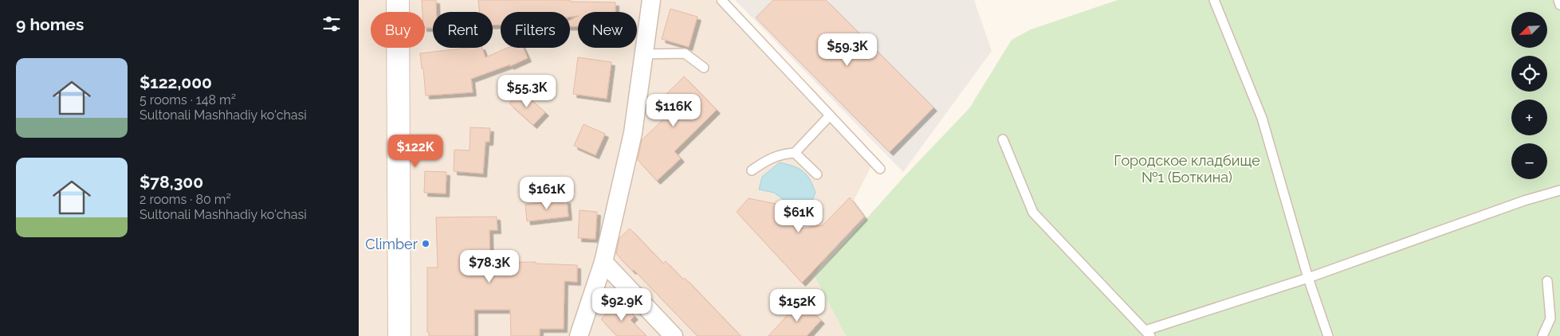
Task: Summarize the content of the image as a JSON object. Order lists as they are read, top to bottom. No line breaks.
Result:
{"parks":["Городское кладбище №1 (Боткина)"],"places":["Climber"],"north":"bottom left","page":{"heading":"9 homes","map_buttons":["+","−"],"chip":["Buy","Rent","Filters","New"],"price":["$59.3K","$55.3K","$116K","$122K","$161K","$61K","$78.3K","$92.9K","$152K"],"list":[{"name":"$122,000","note":"5 rooms · 148 m² · Sultonali Mashhadiy ko'chasi"},{"name":"$78,300","note":"2 rooms · 80 m² · Sultonali Mashhadiy ko'chasi"}]}}
